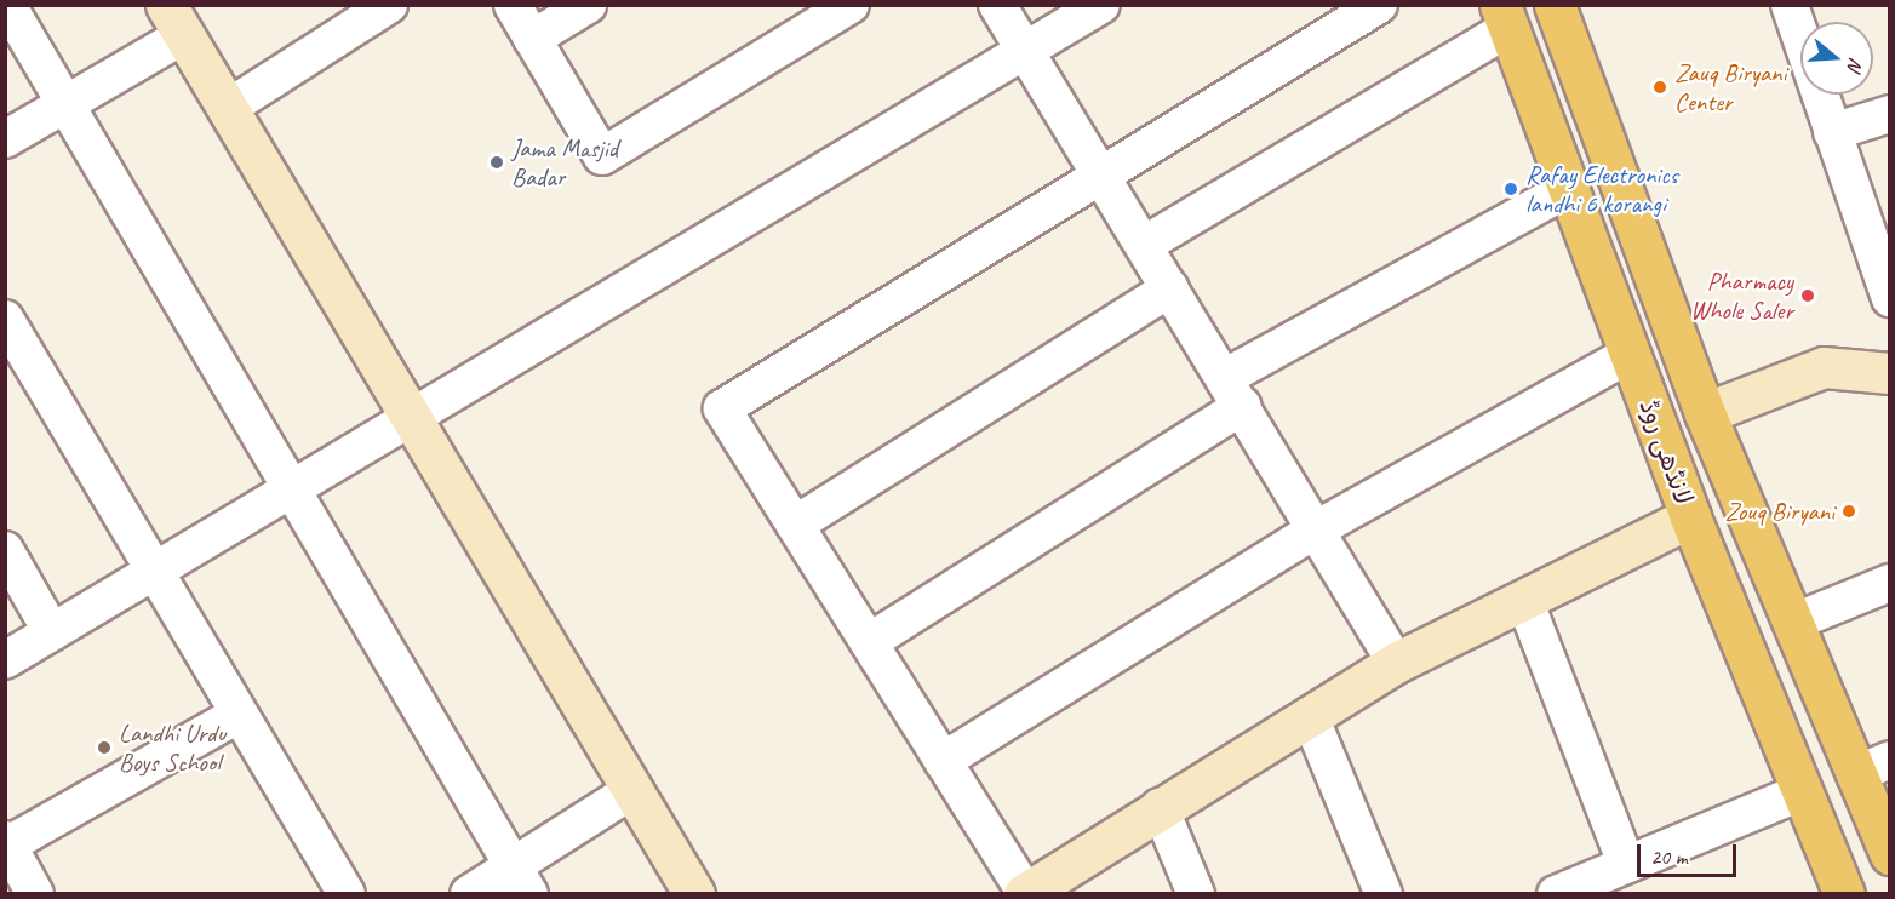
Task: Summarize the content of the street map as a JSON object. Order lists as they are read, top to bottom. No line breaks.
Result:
{"streets":{"main road":["لانڈھی روڈ"]},"places":["Zauq Biryani Center","Jama Masjid Badar","Rafay Electronics landhi 6 korangi","Pharmacy Whole Saler","Zouq Biryani","Landhi Urdu Boys School"],"scale_bar":"20 m","north":"right"}
